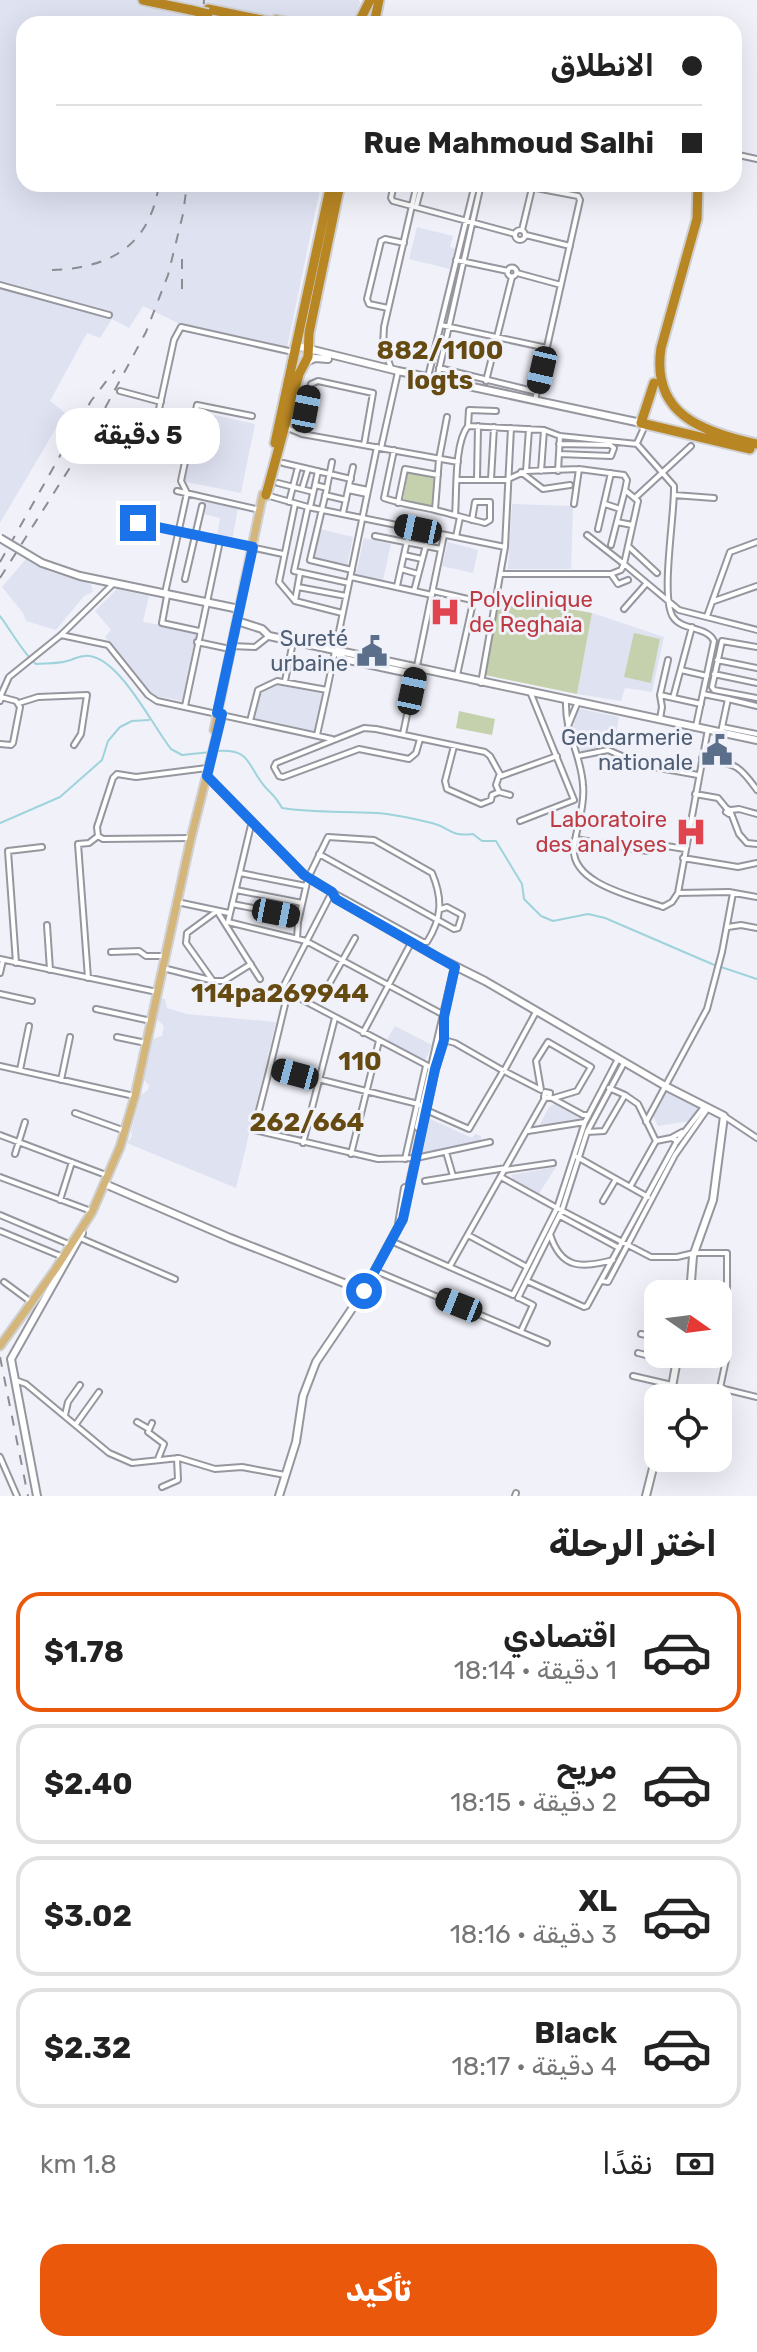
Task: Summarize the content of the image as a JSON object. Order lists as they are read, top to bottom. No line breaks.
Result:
{"districts":["882/1100 logts","114pa269944","110","262/664"],"places":{"hospital":["Polyclinique de Reghaïa","Laboratoire des analyses"],"public building":["Sureté urbaine","Gendarmerie nationale"]},"north":"right","page":{"banner":["الانطلاق","Rue Mahmoud Salhi"],"bubble":"5 دقيقة","heading":"اختر الرحلة","list":[{"name":"اقتصادي","note":"1 دقيقة · 18:14","value":"$1.78"},{"name":"مريح","note":"2 دقيقة · 18:15","value":"$2.40"},{"name":"XL","note":"3 دقيقة · 18:16","value":"$3.02"},{"name":"Black","note":"4 دقيقة · 18:17","value":"$2.32"}],"pay":["نقدًا","1.8 km"],"buttons":"تأكيد"}}
